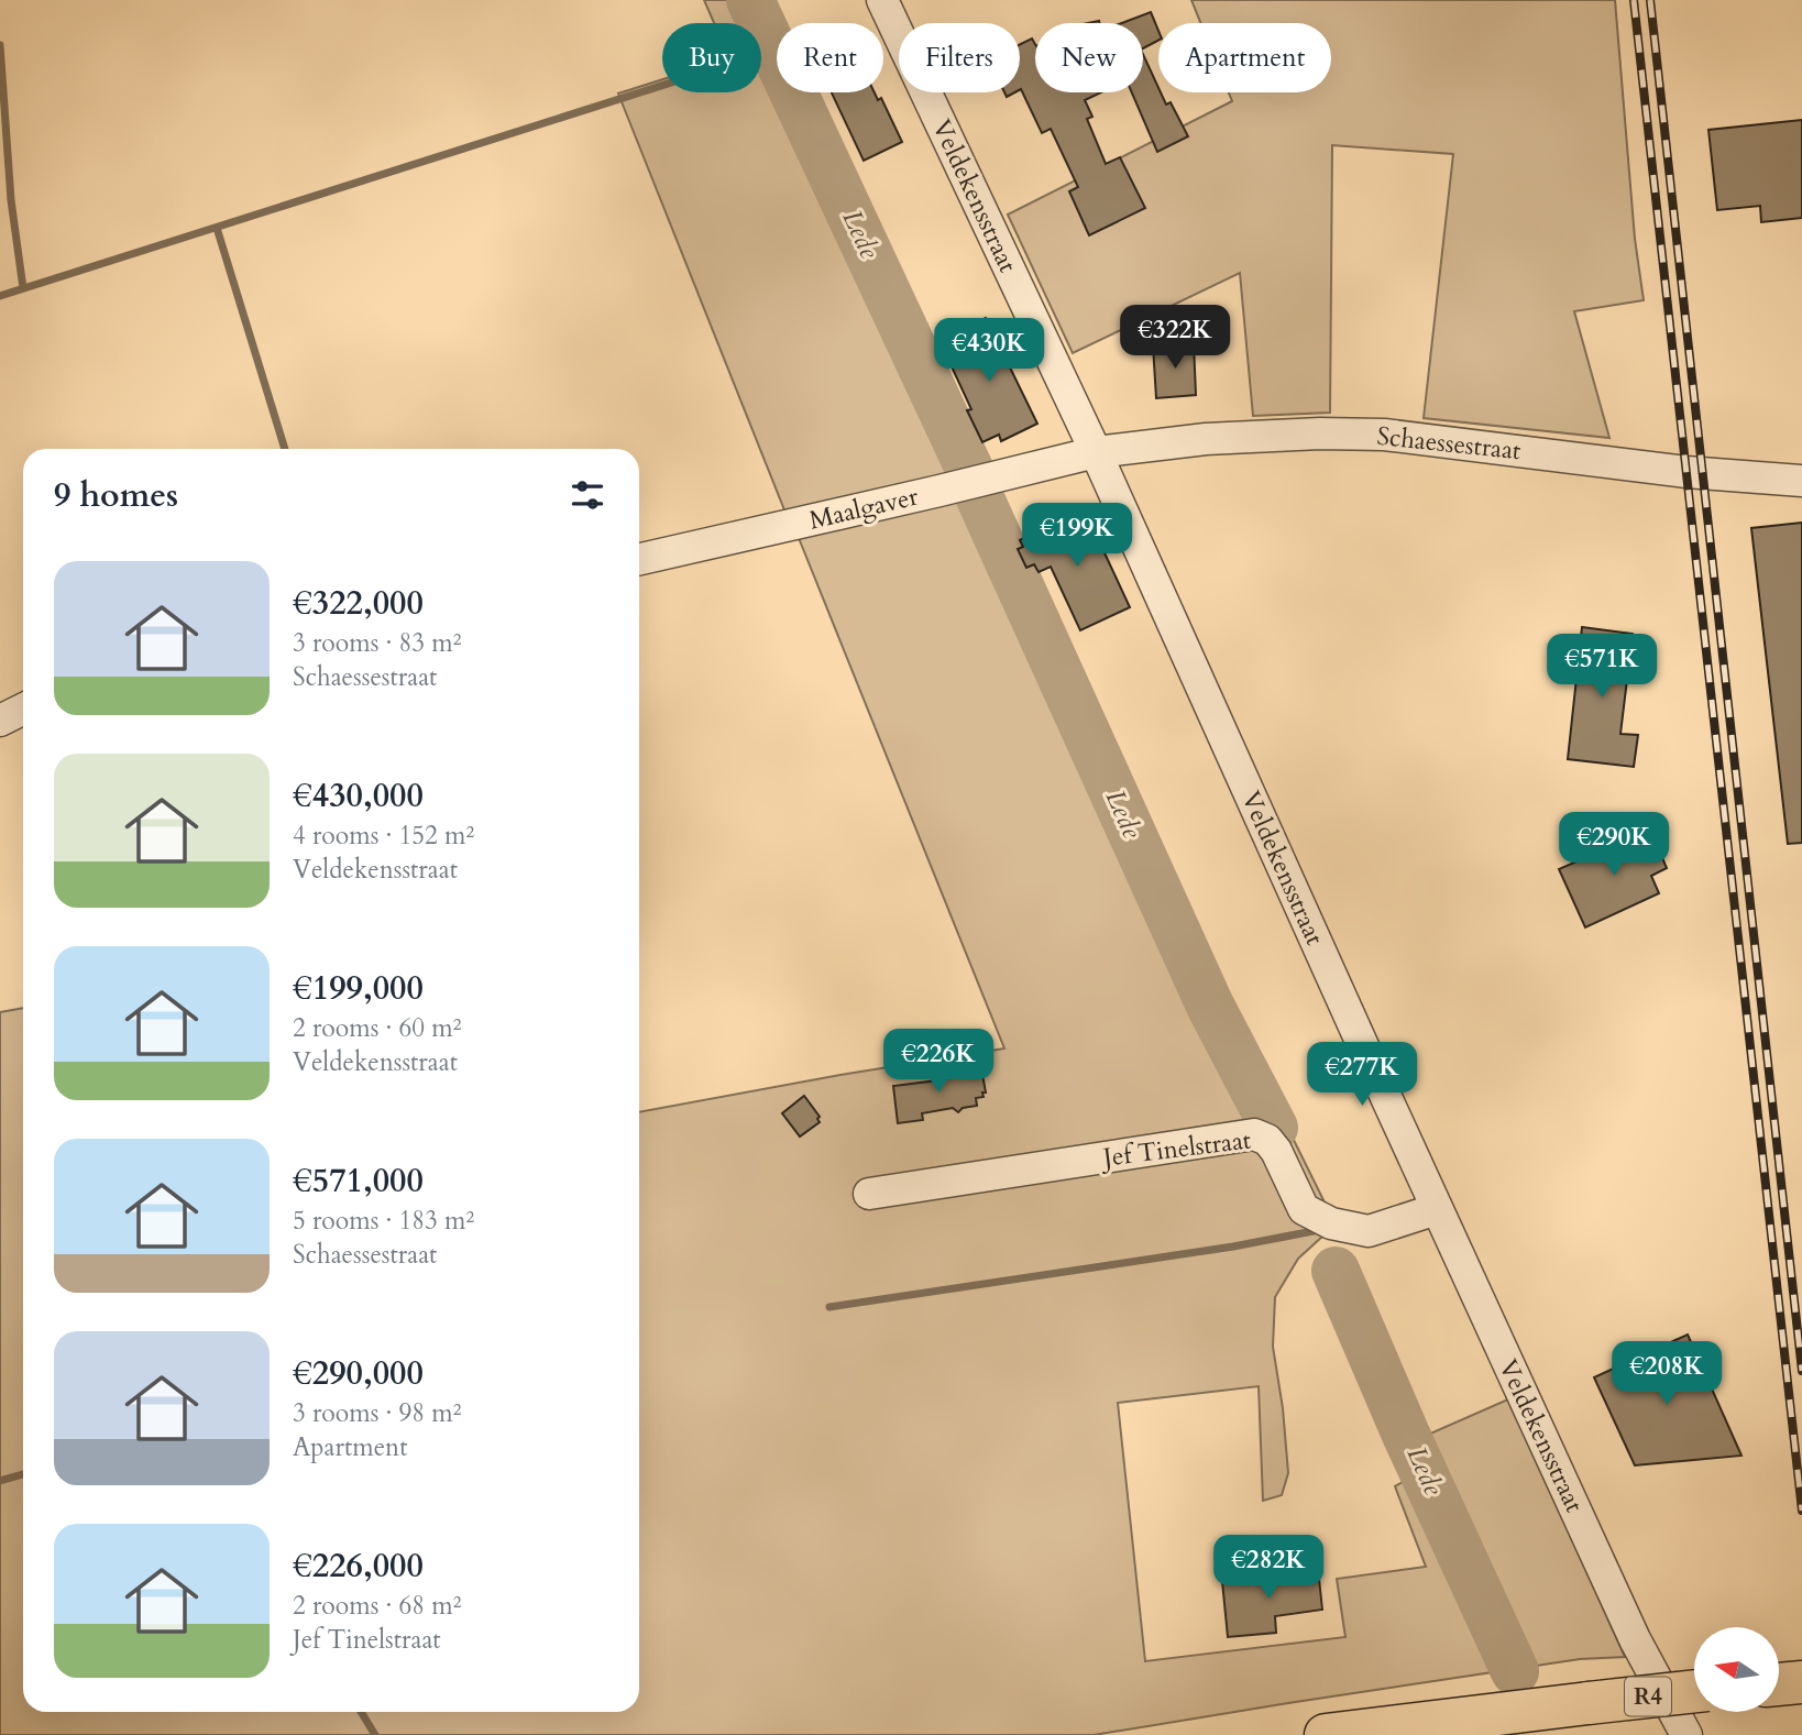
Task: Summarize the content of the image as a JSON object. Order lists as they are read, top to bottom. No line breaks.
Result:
{"streets":{"highway":["R4"],"street":["Veldekensstraat","Schaessestraat","Maalgaver","Jef Tinelstraat"]},"crossings":[["Veldekensstraat","Schaessestraat"],["Veldekensstraat","Maalgaver"],["Veldekensstraat","Jef Tinelstraat"],["Schaessestraat","Maalgaver"]],"water":["Lede"],"north":"left","page":{"chip":["Buy","Rent","Filters","New","Apartment"],"price":["€322K","€430K","€199K","€571K","€290K","€226K","€277K","€208K","€282K"],"heading":"9 homes","list":[{"name":"€322,000","note":"3 rooms · 83 m² · Schaessestraat"},{"name":"€430,000","note":"4 rooms · 152 m² · Veldekensstraat"},{"name":"€199,000","note":"2 rooms · 60 m² · Veldekensstraat"},{"name":"€571,000","note":"5 rooms · 183 m² · Schaessestraat"},{"name":"€290,000","note":"3 rooms · 98 m² · Apartment"},{"name":"€226,000","note":"2 rooms · 68 m² · Jef Tinelstraat"}]}}
